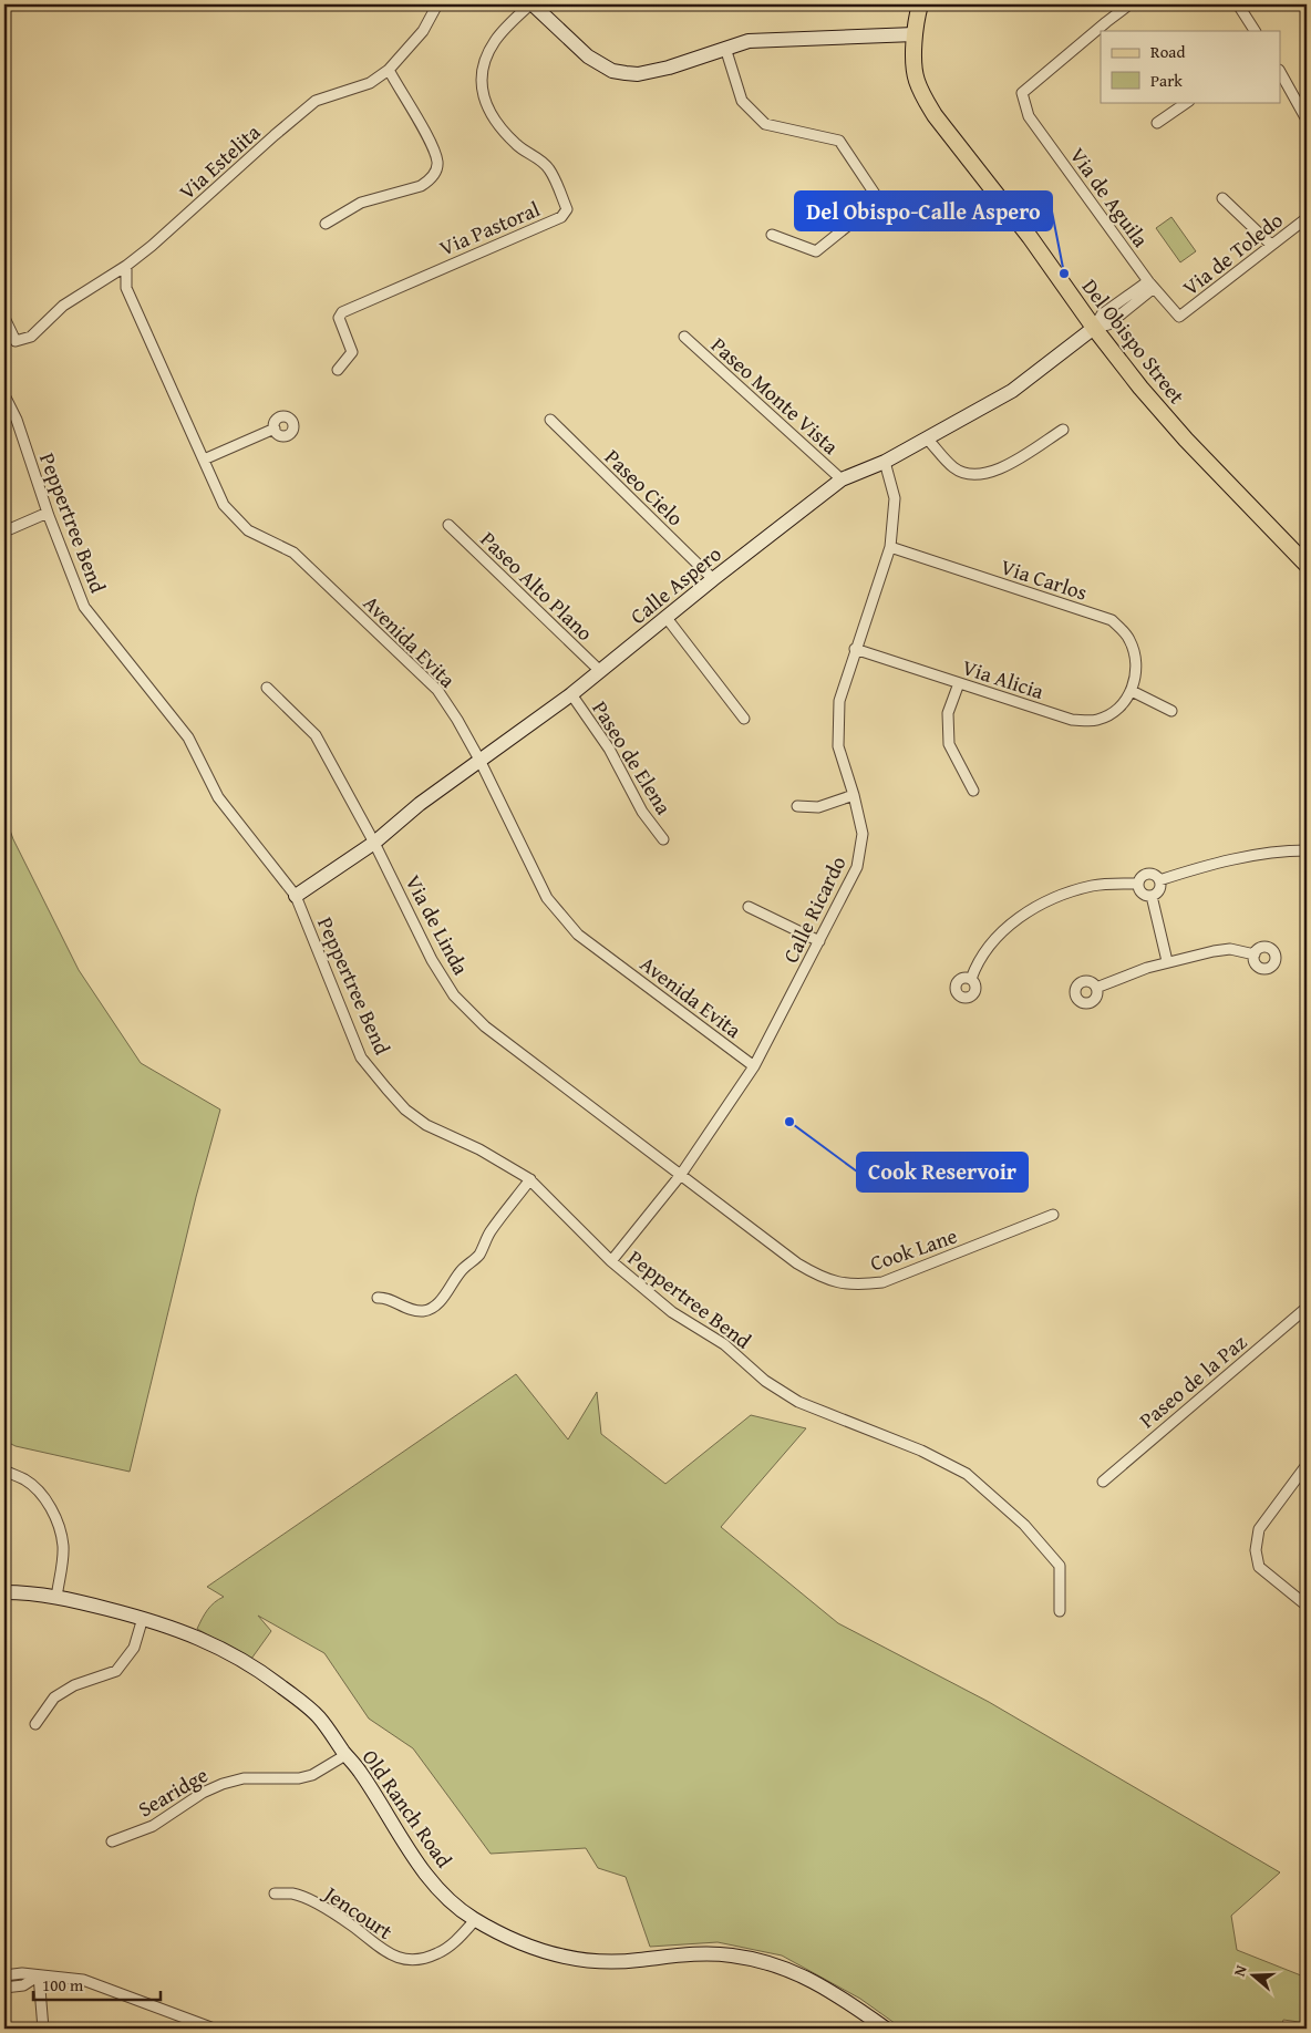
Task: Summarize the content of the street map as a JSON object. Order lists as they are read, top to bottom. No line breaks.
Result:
{"streets":{"main road":["Del Obispo Street"],"street":["Via Estelita","Via de Aguila","Via Pastoral","Via de Toledo","Paseo Monte Vista","Paseo Cielo","Peppertree Bend","Via Carlos","Calle Aspero","Paseo Alto Plano","Avenida Evita","Via Alicia","Paseo de Elena","Calle Ricardo","Via de Linda","Cook Lane","Paseo de la Paz","Searidge","Old Ranch Road","Jencourt"]},"crossings":[["Via Estelita","Avenida Evita"],["Via de Aguila","Via de Toledo"],["Via de Aguila","Calle Aspero"],["Del Obispo Street","Calle Aspero"],["Paseo Monte Vista","Calle Aspero"],["Paseo Cielo","Calle Aspero"],["Peppertree Bend","Calle Aspero"],["Peppertree Bend","Calle Ricardo"],["Via Carlos","Via Alicia"],["Via Carlos","Calle Ricardo"],["Calle Aspero","Paseo Alto Plano"],["Calle Aspero","Avenida Evita"],["Calle Aspero","Paseo de Elena"],["Calle Aspero","Calle Ricardo"],["Calle Aspero","Via de Linda"],["Avenida Evita","Calle Ricardo"],["Via Alicia","Calle Ricardo"],["Calle Ricardo","Via de Linda"],["Calle Ricardo","Cook Lane"],["Via de Linda","Cook Lane"],["Searidge","Old Ranch Road"],["Old Ranch Road","Jencourt"]],"places":["Del Obispo-Calle Aspero","Cook Reservoir"],"legend":["Road","Park"],"scale_bar":"100 m","north":"left"}
